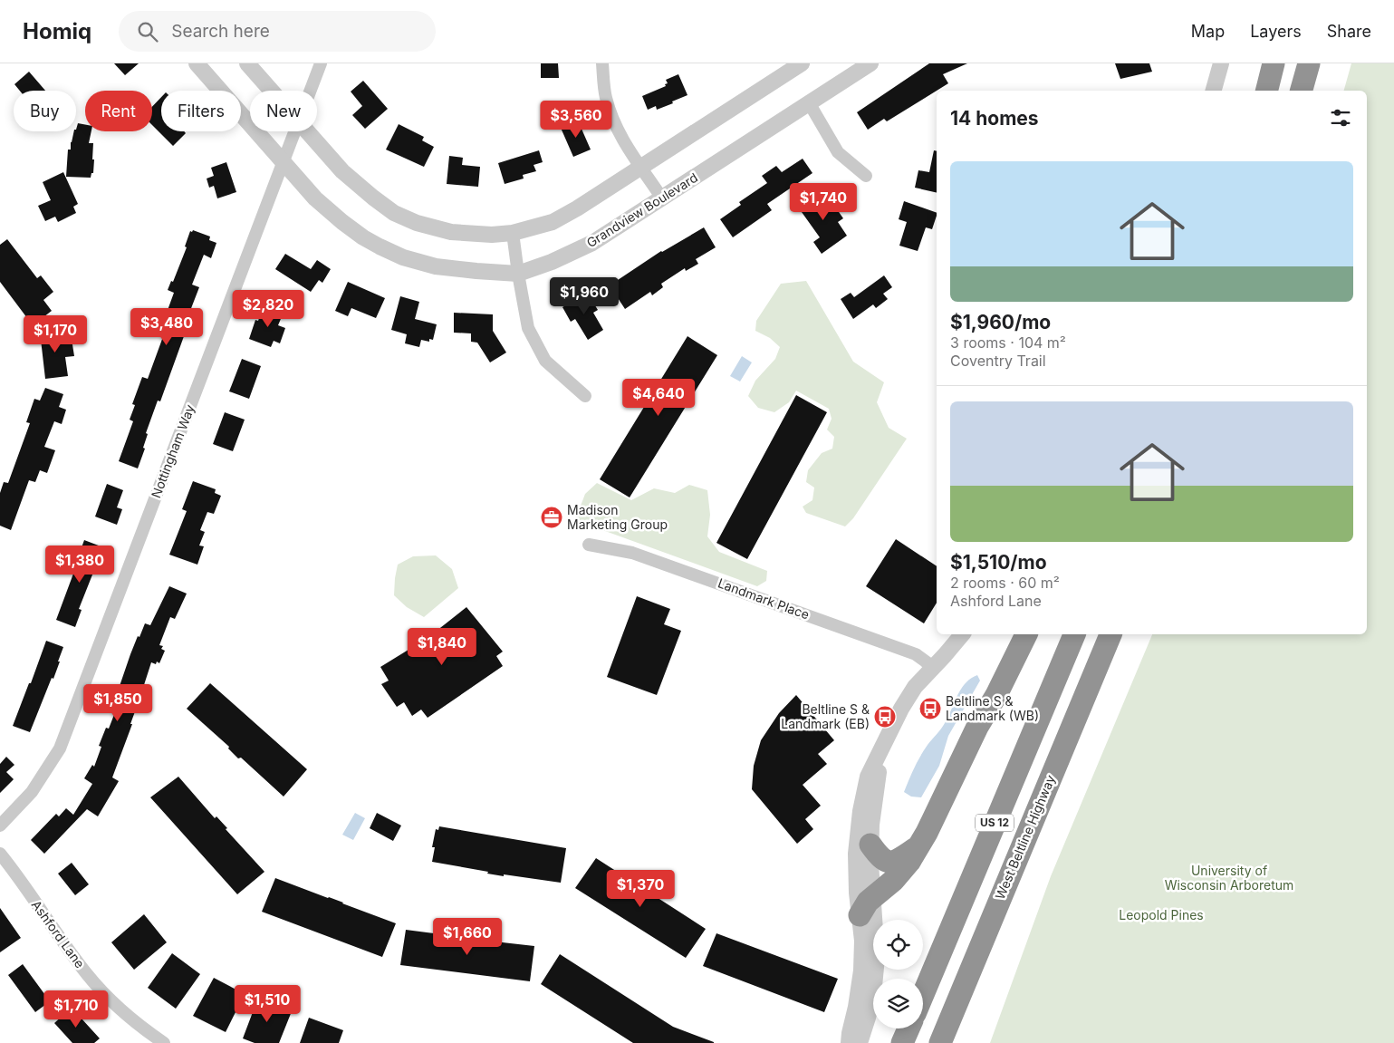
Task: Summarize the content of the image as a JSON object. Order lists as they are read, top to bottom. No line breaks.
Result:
{"streets":{"highway":["US 12","West Beltline Highway"],"street":["Grandview Boulevard","Nottingham Way","Landmark Place","Ashford Lane"]},"crossings":[["Grandview Boulevard","Nottingham Way"]],"parks":["University of Wisconsin Arboretum","Leopold Pines"],"places":{"office":["Madison Marketing Group"],"bus stop":["Beltline S & Landmark (WB)","Beltline S & Landmark (EB)"]},"page":{"header":"Homiq","search":"Search here","nav":["Map","Layers","Share"],"chip":["Buy","Rent","Filters","New"],"heading":"14 homes","price":["$3,560","$1,740","$1,960","$2,820","$3,480","$1,170","$4,640","$1,380","$1,840","$1,850","$1,370","$1,660","$1,510","$1,710"],"list":[{"name":"$1,960/mo","note":"3 rooms · 104 m² · Coventry Trail"},{"name":"$1,510/mo","note":"2 rooms · 60 m² · Ashford Lane"}]}}
